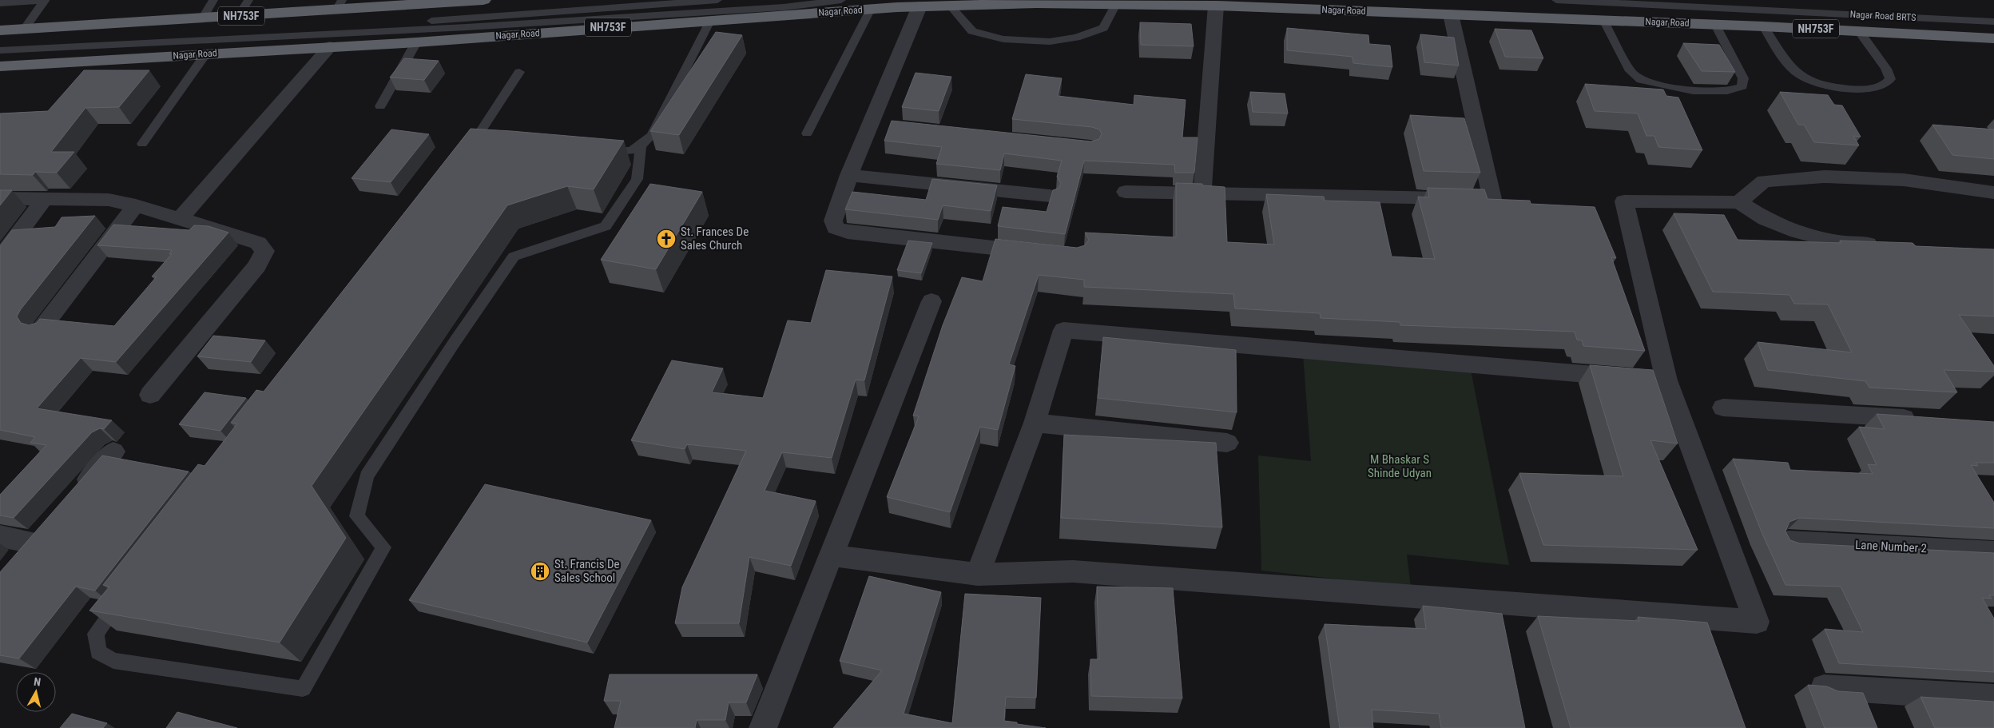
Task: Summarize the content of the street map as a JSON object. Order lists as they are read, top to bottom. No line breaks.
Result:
{"streets":{"highway":["Nagar Road","NH753F"],"street":["Lane Number 2"],"lane":["Nagar Road BRTS"]},"parks":["M Bhaskar S Shinde Udyan"],"places":{"church":["St. Frances De Sales Church"],"building":["St. Francis De Sales School"]},"north":"top"}
